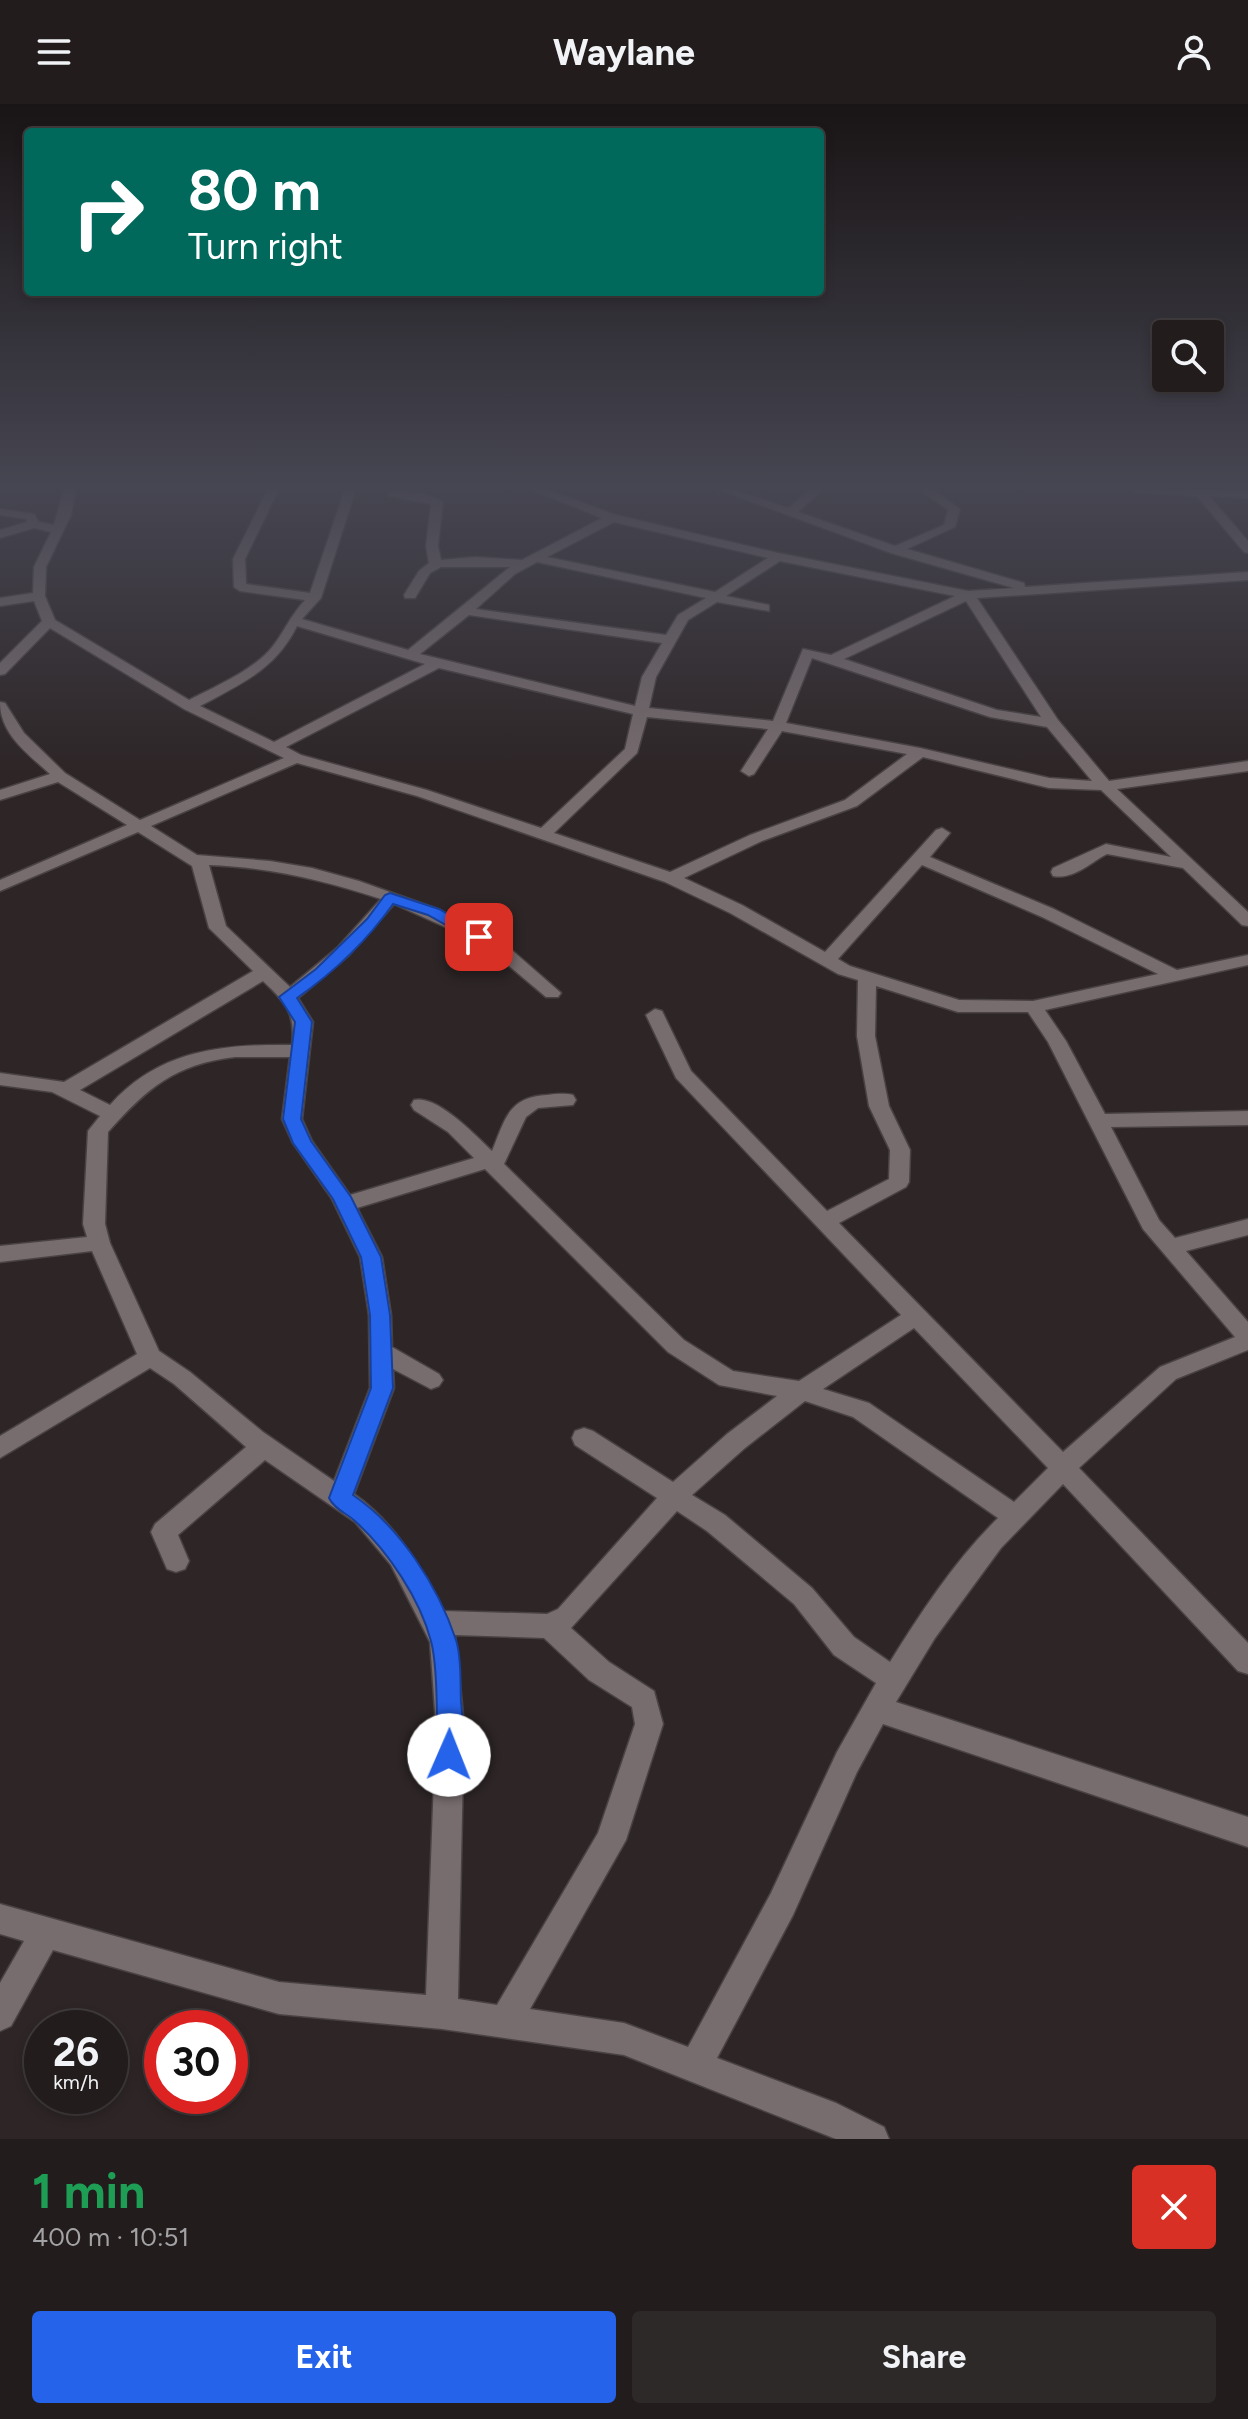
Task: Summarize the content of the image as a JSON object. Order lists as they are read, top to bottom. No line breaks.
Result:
{"page":{"header":"Waylane","turn":["80 m","Turn right"],"speed":"26 km/h","limit":"30","heading":["1 min","400 m · 10:51"],"buttons":["Exit","Share"]}}
